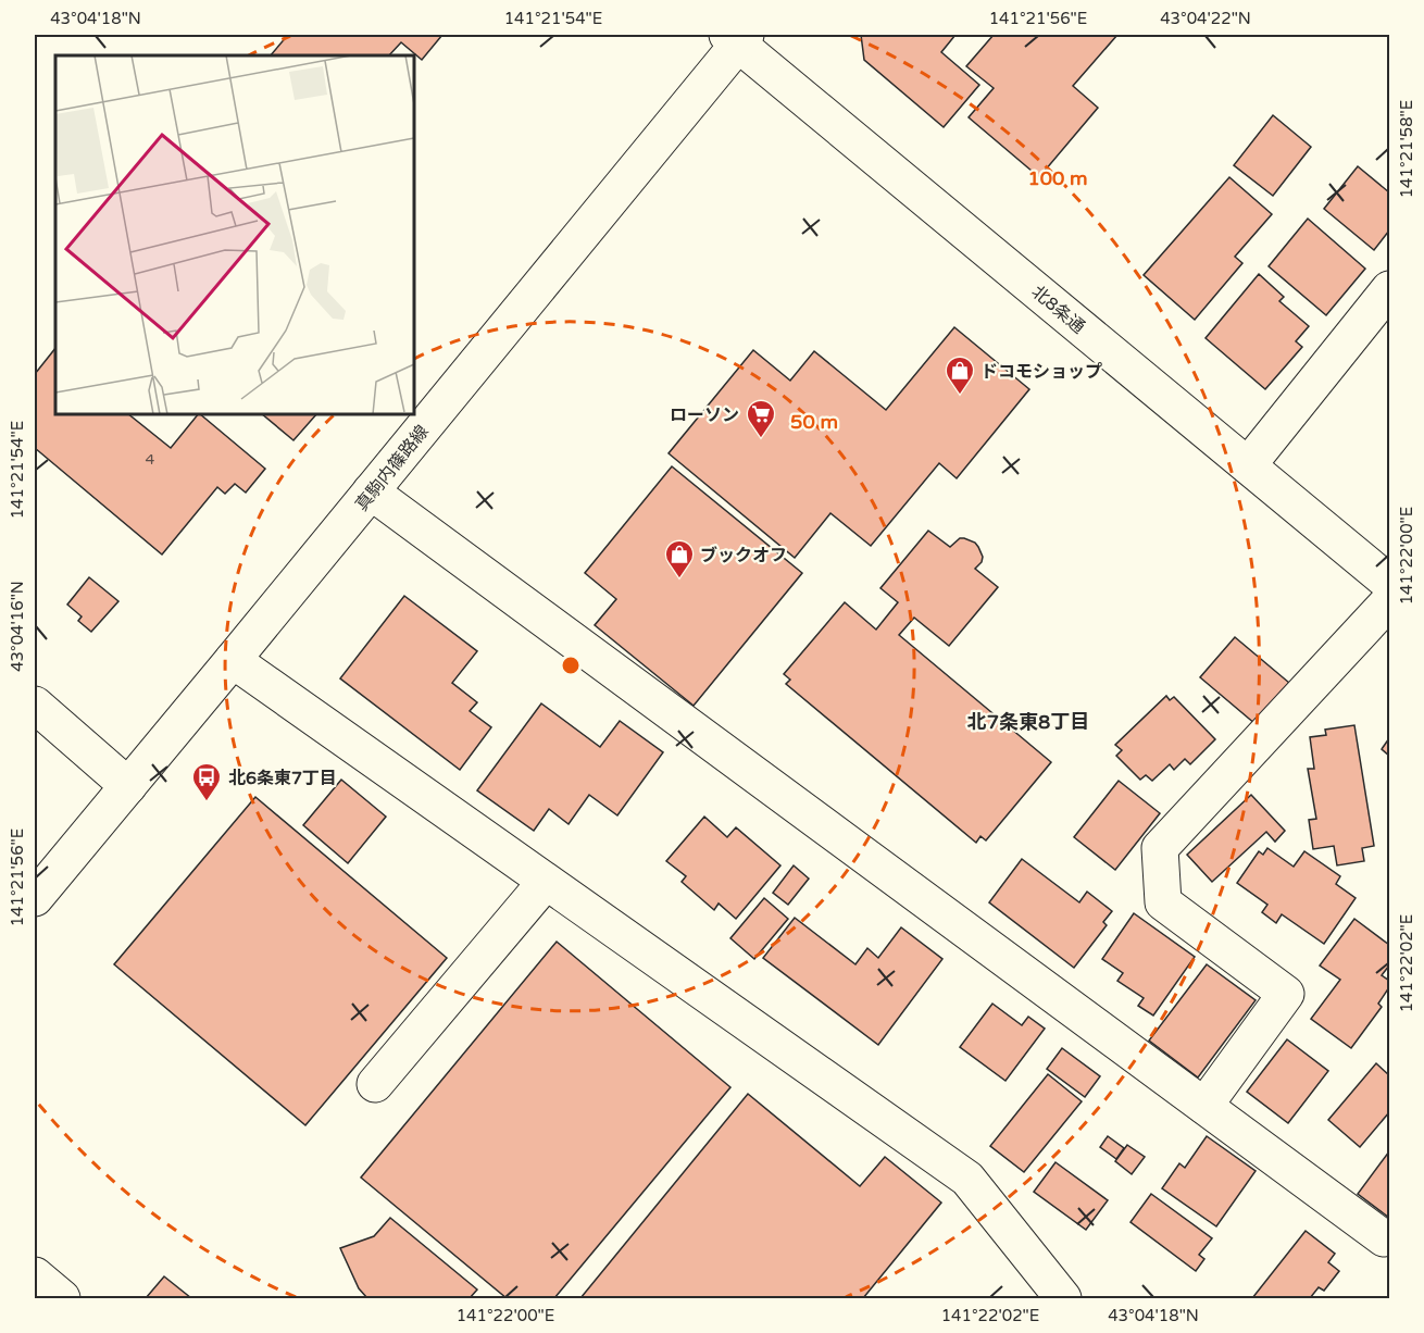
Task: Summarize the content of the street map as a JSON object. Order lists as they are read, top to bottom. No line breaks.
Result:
{"streets":{"street":["北8条通","真駒内篠路線"]},"crossings":[["北8条通","真駒内篠路線"]],"districts":["北7条東8丁目"],"places":{"shop":["ドコモショップ","ブックオフ"],"supermarket":["ローソン"],"bus stop":["北6条東7丁目"]},"house_numbers":["4"],"coordinates":["43°04'18\"N","141°21'54\"E","141°21'56\"E","43°04'22\"N","141°21'58\"E","141°22'00\"E","43°04'16\"N","141°22'02\"E"],"rings":["100 m","50 m"]}
